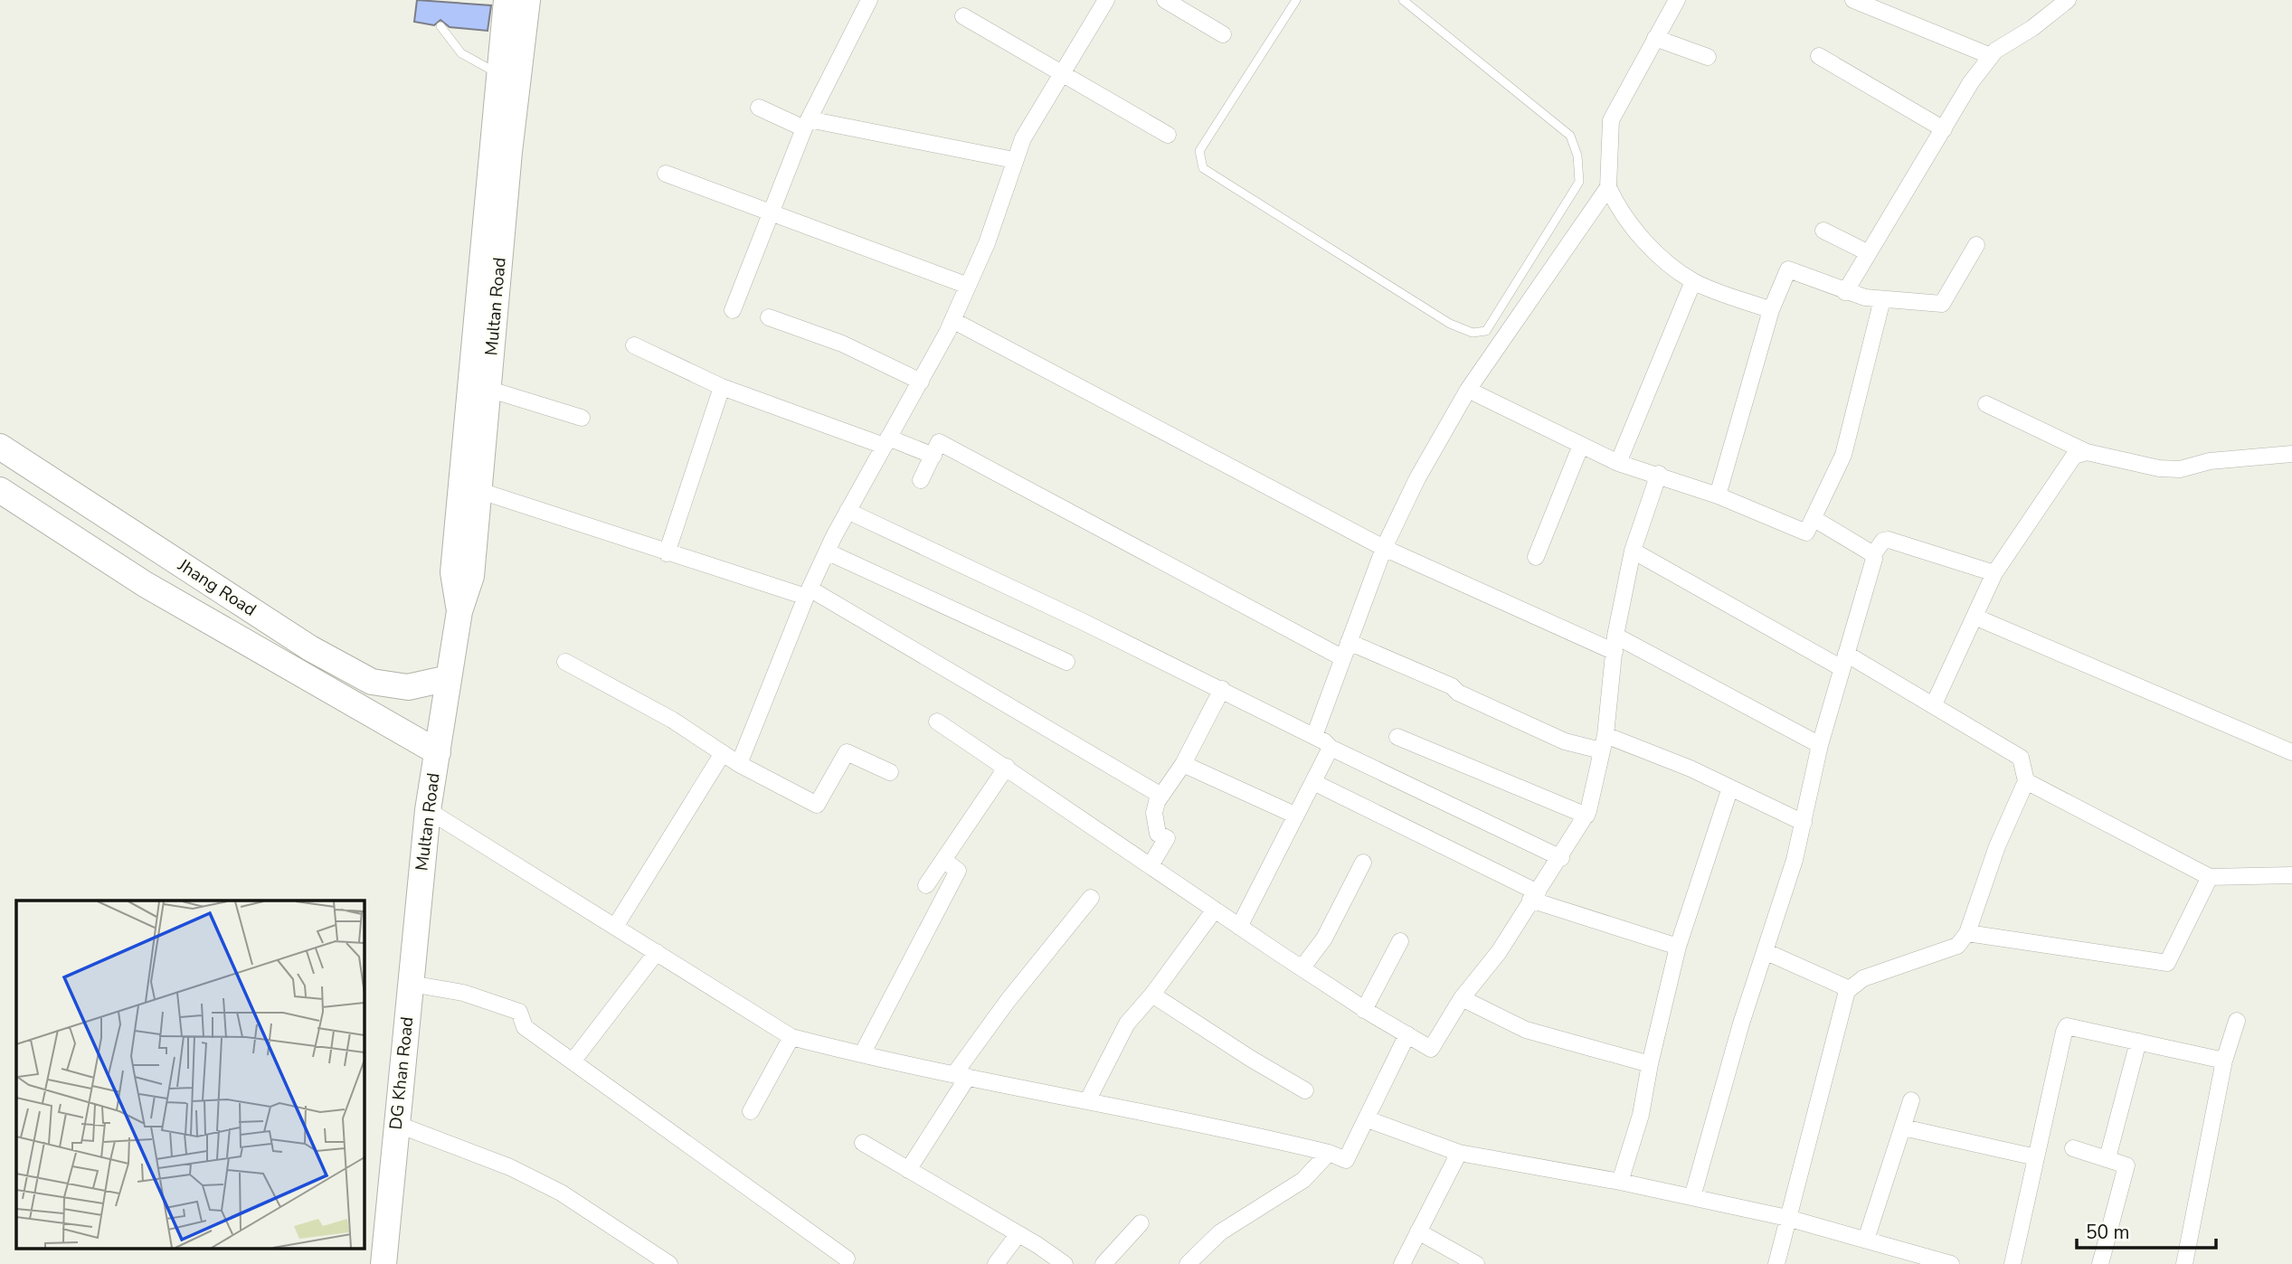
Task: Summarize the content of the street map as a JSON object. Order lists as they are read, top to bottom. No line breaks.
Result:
{"streets":{"main road":["Multan Road","Jhang Road","DG Khan Road"]},"crossings":[["Multan Road","Jhang Road"],["Multan Road","DG Khan Road"]],"scale_bar":"50 m"}
